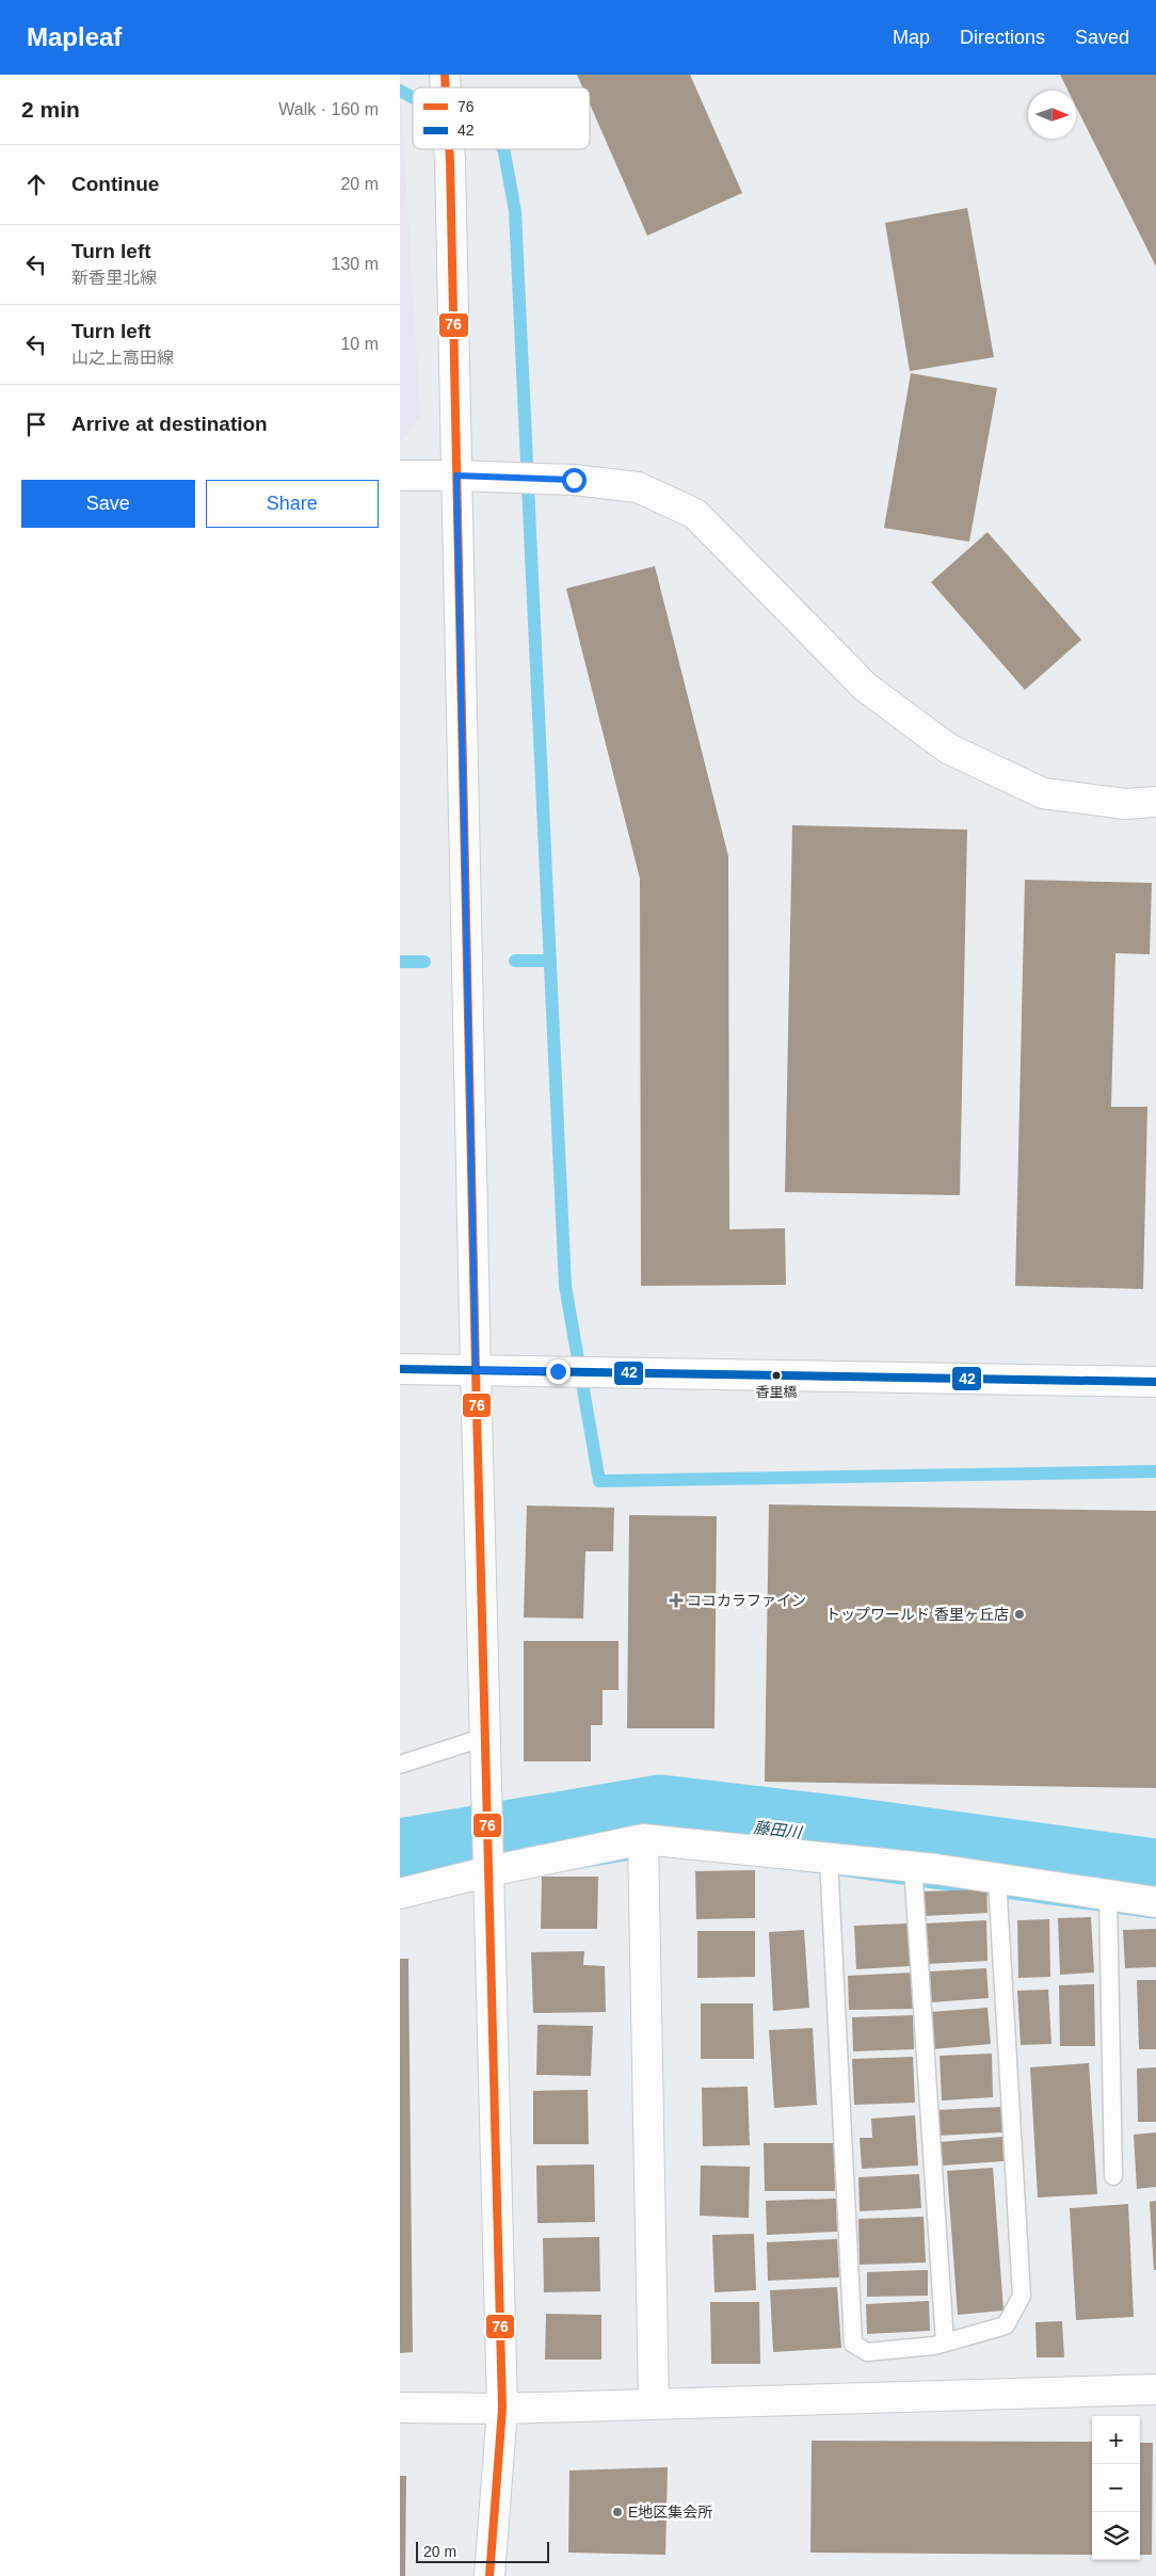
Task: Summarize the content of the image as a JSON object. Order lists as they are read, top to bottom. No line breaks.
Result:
{"water":["藤田川"],"places":{"other":["香里橋","トップワールド 香里ヶ丘店","E地区集会所"],"health":["ココカラファイン"]},"lines":["transit line 76","transit line 42"],"legend":["76","42"],"scale_bar":"20 m","north":"right","page":{"header":"Mapleaf","nav":["Map","Directions","Saved"],"heading":["2 min","Walk · 160 m"],"list":[["Continue","20 m"],["Turn left","新香里北線","130 m"],["Turn left","山之上高田線","10 m"],"Arrive at destination"],"buttons":["Save","Share"],"map_buttons":["+","−"],"scale":"20 m"}}
